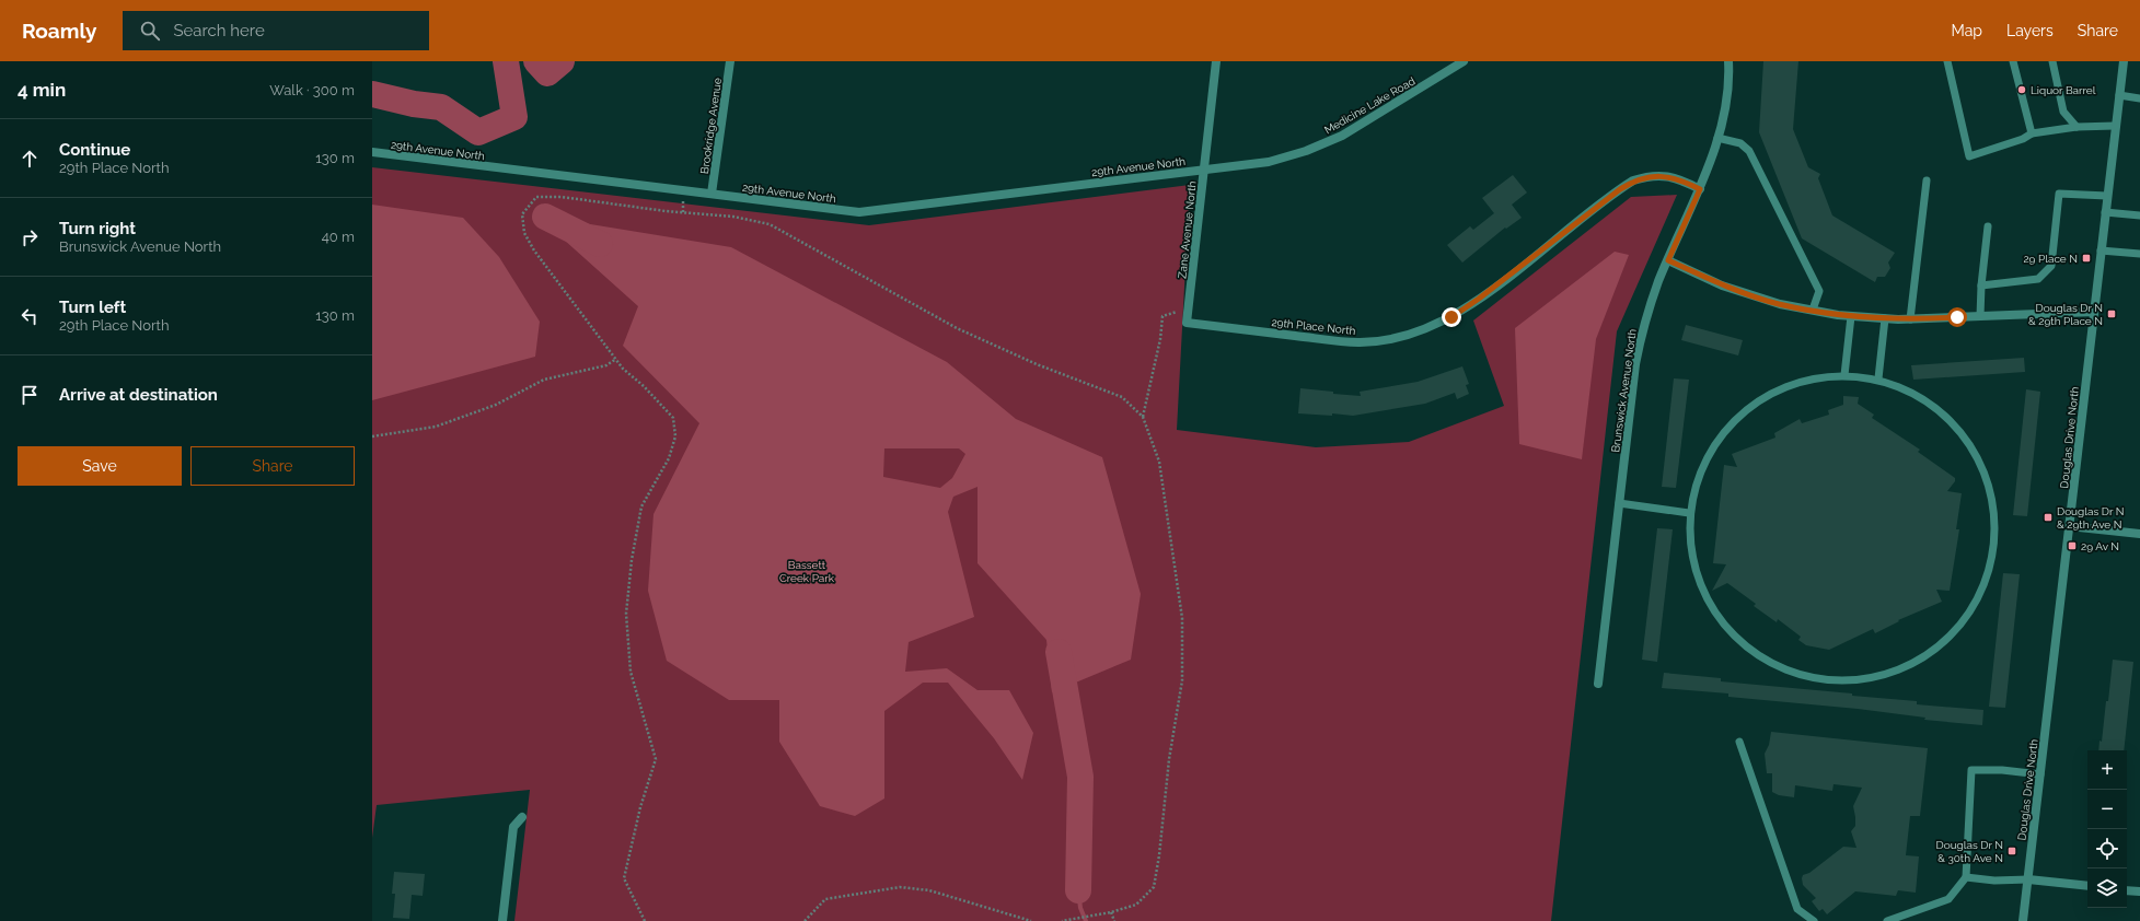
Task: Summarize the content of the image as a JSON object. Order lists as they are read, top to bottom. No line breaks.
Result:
{"streets":{"street":["Medicine Lake Road","Brookridge Avenue","29th Avenue North","Zane Avenue North","29th Place North","Brunswick Avenue North","Douglas Drive North"]},"crossings":[["Medicine Lake Road","29th Avenue North"],["Medicine Lake Road","Zane Avenue North"],["Brookridge Avenue","29th Avenue North"],["29th Avenue North","Zane Avenue North"],["Zane Avenue North","29th Place North"],["29th Place North","Brunswick Avenue North"]],"parks":["Bassett Creek Park"],"places":{"other":["Liquor Barrel"],"transit":["29 Place N","Douglas Dr N & 29th Place N","Douglas Dr N & 29th Ave N","29 Av N","Douglas Dr N & 30th Ave N"]},"page":{"header":"Roamly","search":"Search here","nav":["Map","Layers","Share"],"heading":["4 min","Walk · 300 m"],"list":[["Continue","29th Place North","130 m"],["Turn right","Brunswick Avenue North","40 m"],["Turn left","29th Place North","130 m"],"Arrive at destination"],"buttons":["Save","Share"],"map_buttons":["+","−"]}}
